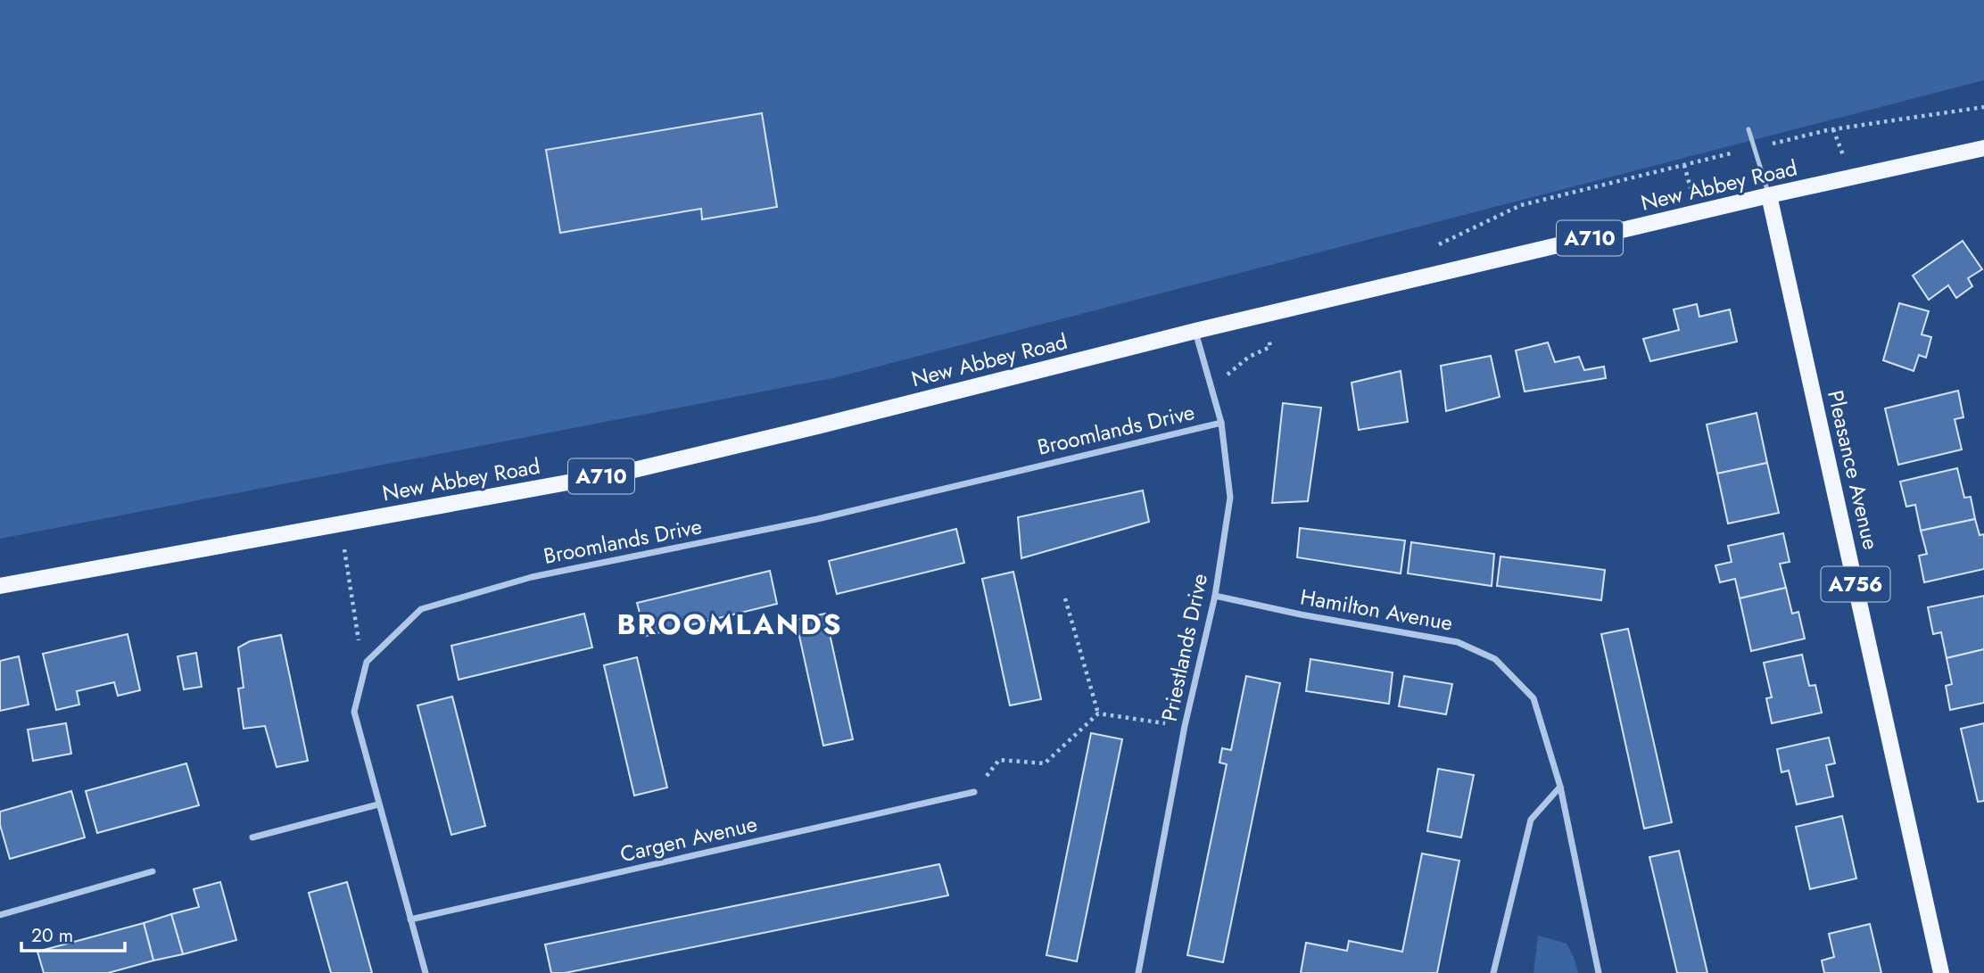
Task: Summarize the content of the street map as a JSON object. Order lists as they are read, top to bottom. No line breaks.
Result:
{"streets":{"main road":["New Abbey Road","A710","Pleasance Avenue","A756"],"street":["Broomlands Drive","Hamilton Avenue","Priestlands Drive","Cargen Avenue"]},"crossings":[["New Abbey Road","Pleasance Avenue"],["New Abbey Road","Priestlands Drive"],["Broomlands Drive","Priestlands Drive"],["Broomlands Drive","Cargen Avenue"],["Hamilton Avenue","Priestlands Drive"]],"districts":["BROOMLANDS"],"scale_bar":"20 m"}
